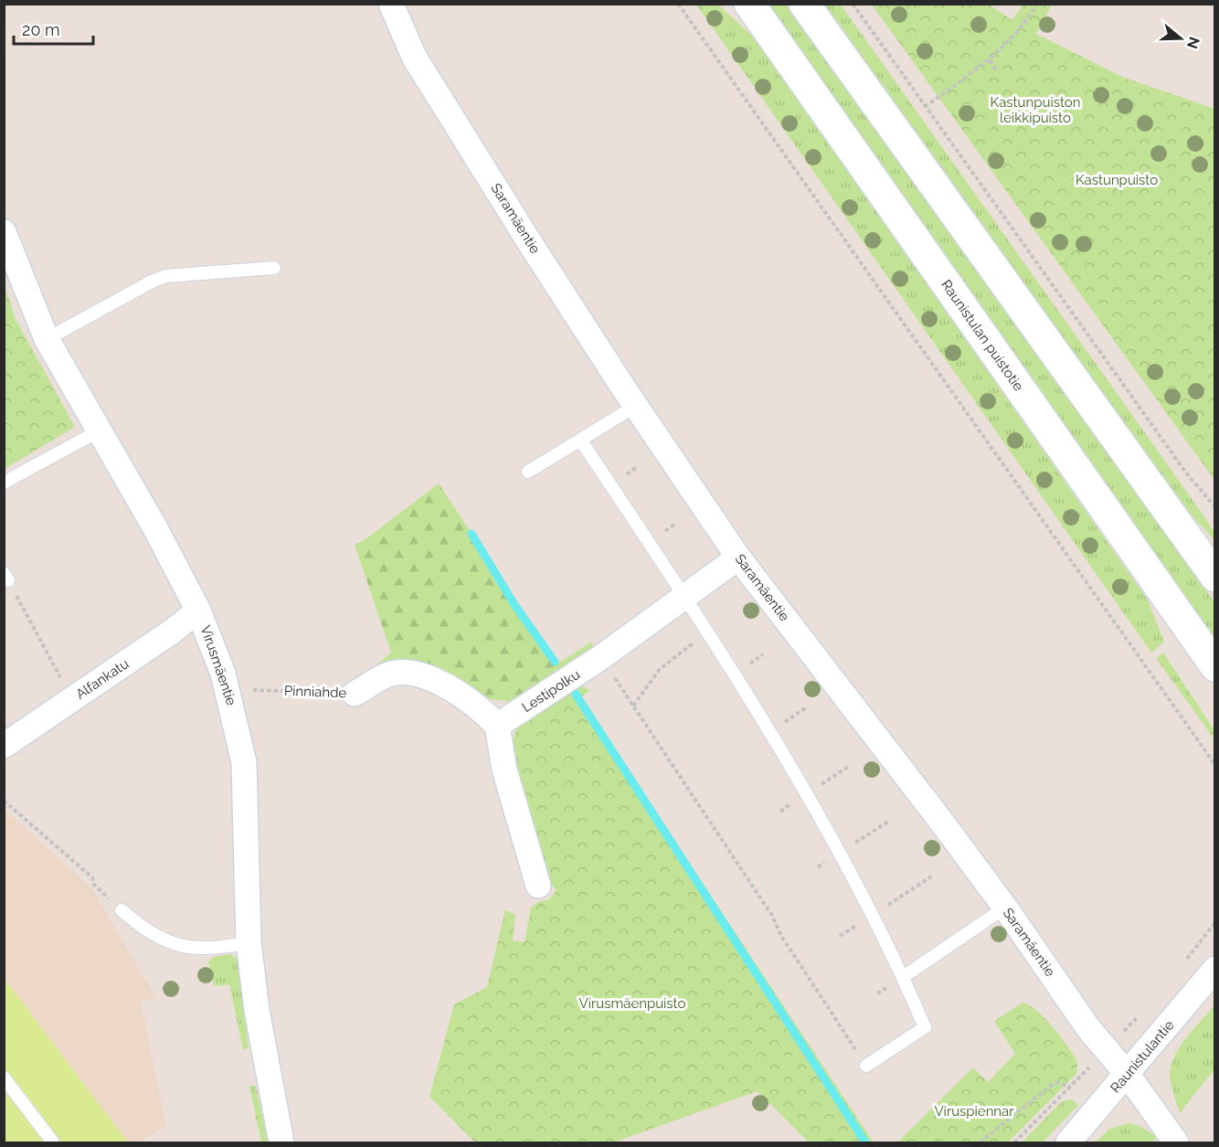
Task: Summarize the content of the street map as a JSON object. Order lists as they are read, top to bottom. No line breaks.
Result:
{"streets":{"main road":["Raunistulan puistotie"],"street":["Saramäentie","Virusmäentie","Alfankatu","Lestipolku","Pinniahde","Raunistulantie"]},"crossings":[["Saramäentie","Lestipolku"],["Saramäentie","Raunistulantie"],["Virusmäentie","Alfankatu"],["Lestipolku","Pinniahde"]],"parks":["Kastunpuiston leikkipuisto","Kastunpuisto","Virusmäenpuisto","Viruspiennar"],"scale_bar":"20 m","north":"right"}
